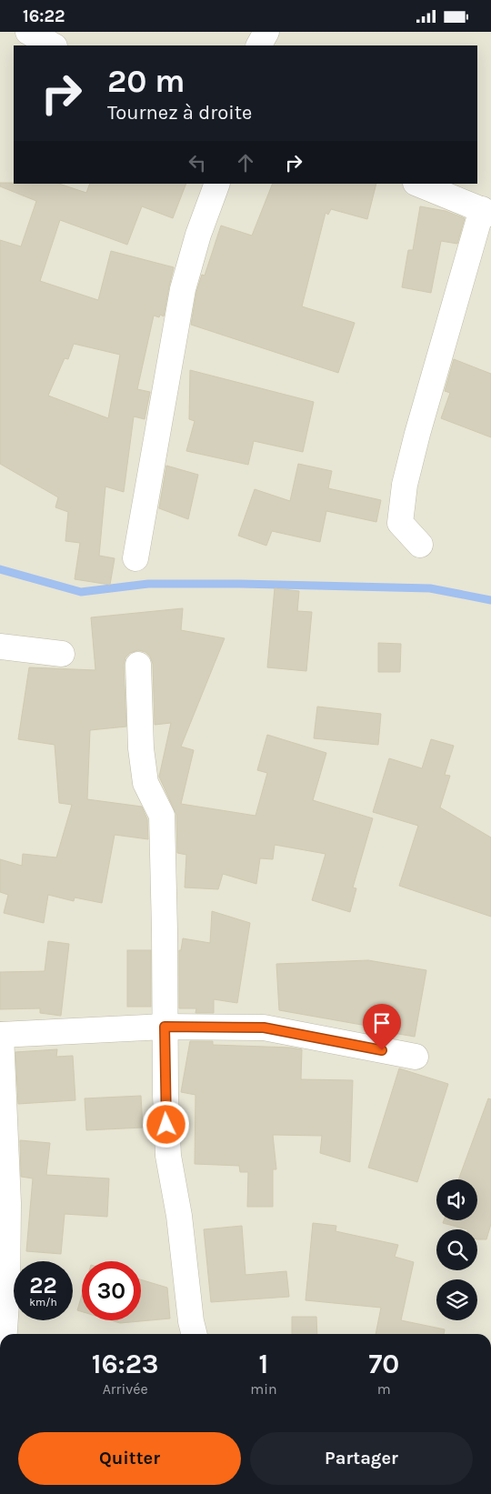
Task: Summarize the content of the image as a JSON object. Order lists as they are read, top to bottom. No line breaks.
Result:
{"page":{"status":"16:22","turn":["20 m","Tournez à droite"],"speed":"22 km/h","limit":"30","eta":["16:23","Arrivée","1","min","70","m"],"buttons":["Quitter","Partager"]}}
